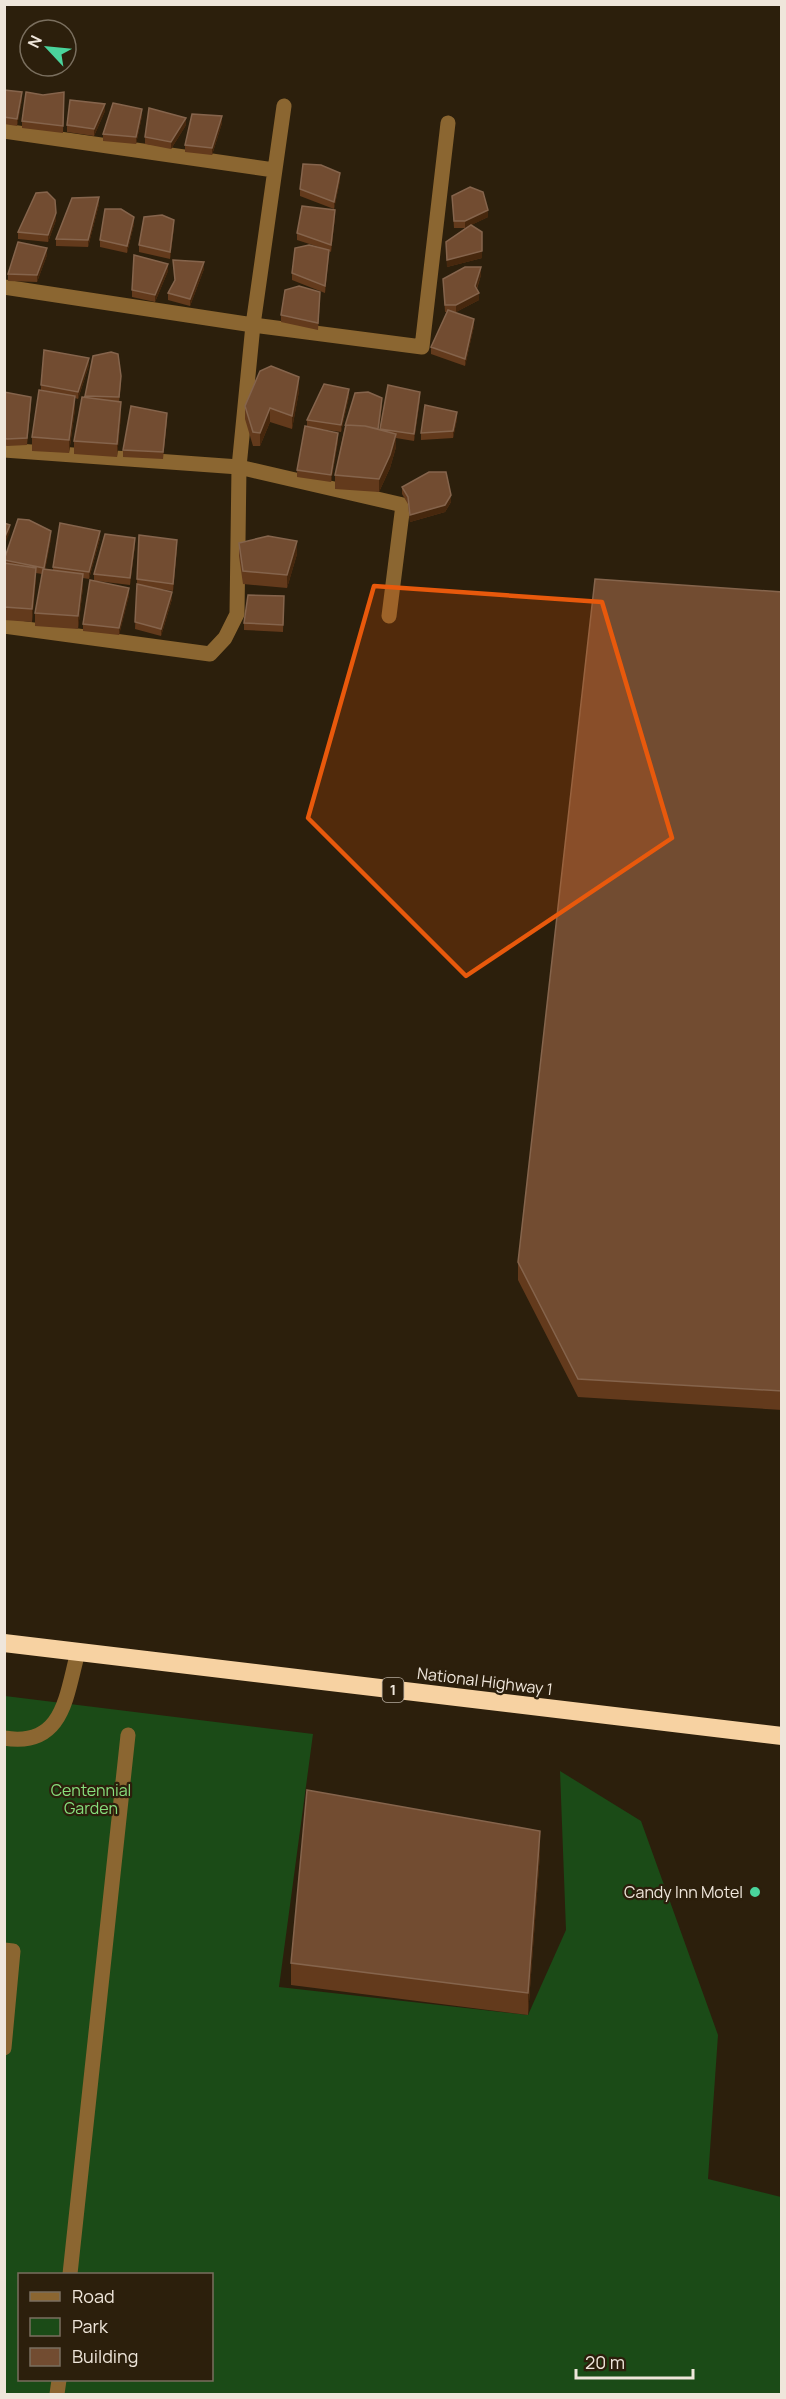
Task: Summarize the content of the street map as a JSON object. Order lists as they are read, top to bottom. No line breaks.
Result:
{"streets":{"highway":["National Highway 1","1"]},"parks":["Centennial Garden"],"places":["Candy Inn Motel"],"legend":["Road","Park","Building"],"scale_bar":"20 m","north":"top left"}
